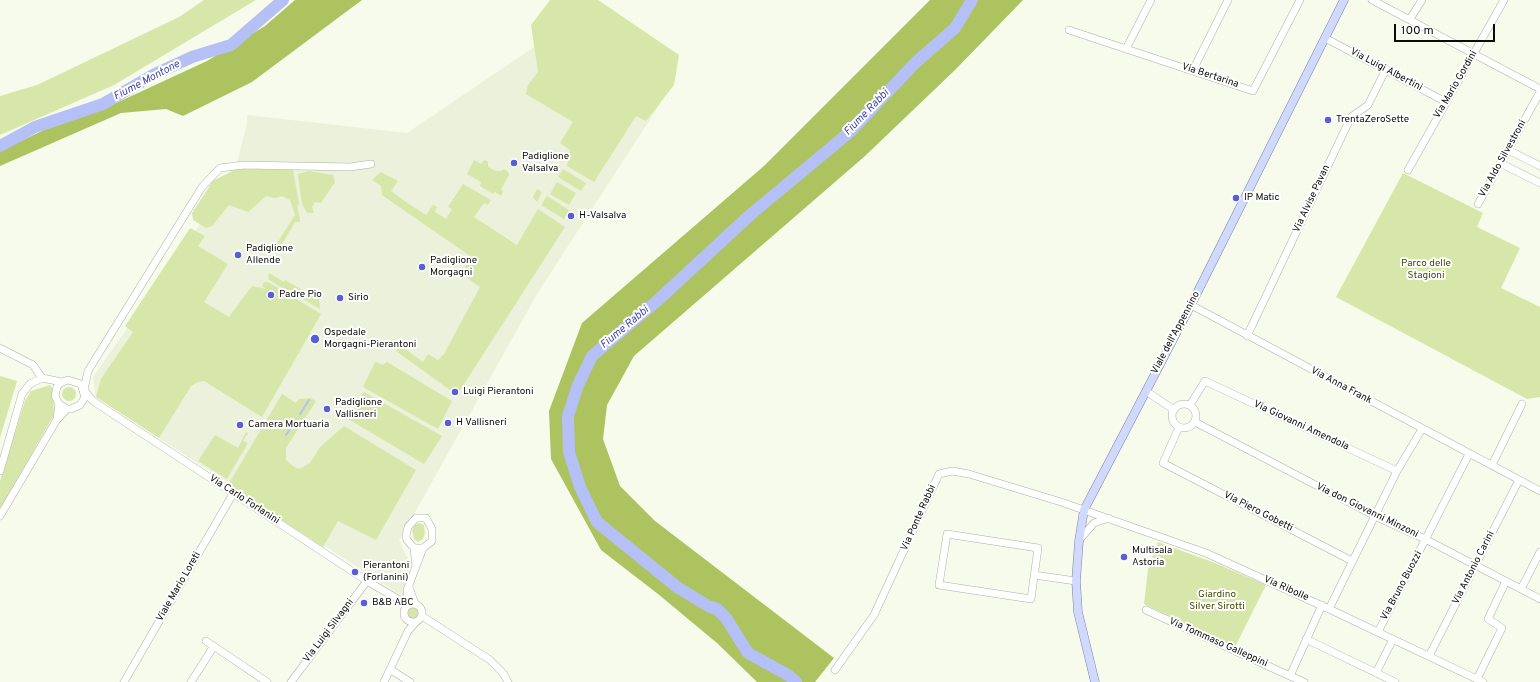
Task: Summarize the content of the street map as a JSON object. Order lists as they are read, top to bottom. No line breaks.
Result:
{"streets":{"main road":["Viale dell'Appennino"],"street":["Via Luigi Albertini","Via Bertarina","Via Mario Gordini","Via Aldo Silvestroni","Via Alvise Pavan","Via Anna Frank","Via Giovanni Amendola","Via Carlo Forlanini","Via don Giovanni Minzoni","Via Piero Gobetti","Via Ponte Rabbi","Via Antonio Carini","Via Bruno Buozzi","Viale Mario Loreti","Via Ribolle","Via Luigi Silvagni","Via Tommaso Galleppini"]},"crossings":[["Via Luigi Albertini","Via Mario Gordini"],["Via Luigi Albertini","Via Alvise Pavan"],["Via Luigi Albertini","Viale dell'Appennino"],["Via Alvise Pavan","Via Anna Frank"],["Viale dell'Appennino","Via Anna Frank"],["Viale dell'Appennino","Via Ponte Rabbi"],["Viale dell'Appennino","Via Ribolle"],["Via Anna Frank","Via Antonio Carini"],["Via Anna Frank","Via Bruno Buozzi"],["Via Giovanni Amendola","Via don Giovanni Minzoni"],["Via Giovanni Amendola","Via Piero Gobetti"],["Via Carlo Forlanini","Viale Mario Loreti"],["Via Carlo Forlanini","Via Luigi Silvagni"],["Via don Giovanni Minzoni","Via Piero Gobetti"],["Via don Giovanni Minzoni","Via Antonio Carini"],["Via don Giovanni Minzoni","Via Bruno Buozzi"],["Via Ponte Rabbi","Via Ribolle"],["Via Antonio Carini","Via Ribolle"],["Via Bruno Buozzi","Via Ribolle"]],"water":["Fiume Montone","Fiume Rabbi"],"parks":["Parco delle Stagioni","Giardino Silver Sirotti"],"places":["TrentaZeroSette","Padiglione Valsalva","IP Matic","H-Valsalva","Padiglione Allende","Padiglione Morgagni","Padre Pio","Sirio","Ospedale Morgagni-Pierantoni","Luigi Pierantoni","Padiglione Vallisneri","H Vallisneri","Camera Mortuaria","Multisala Astoria","Pierantoni (Forlanini)","B&B ABC"],"scale_bar":"100 m"}
